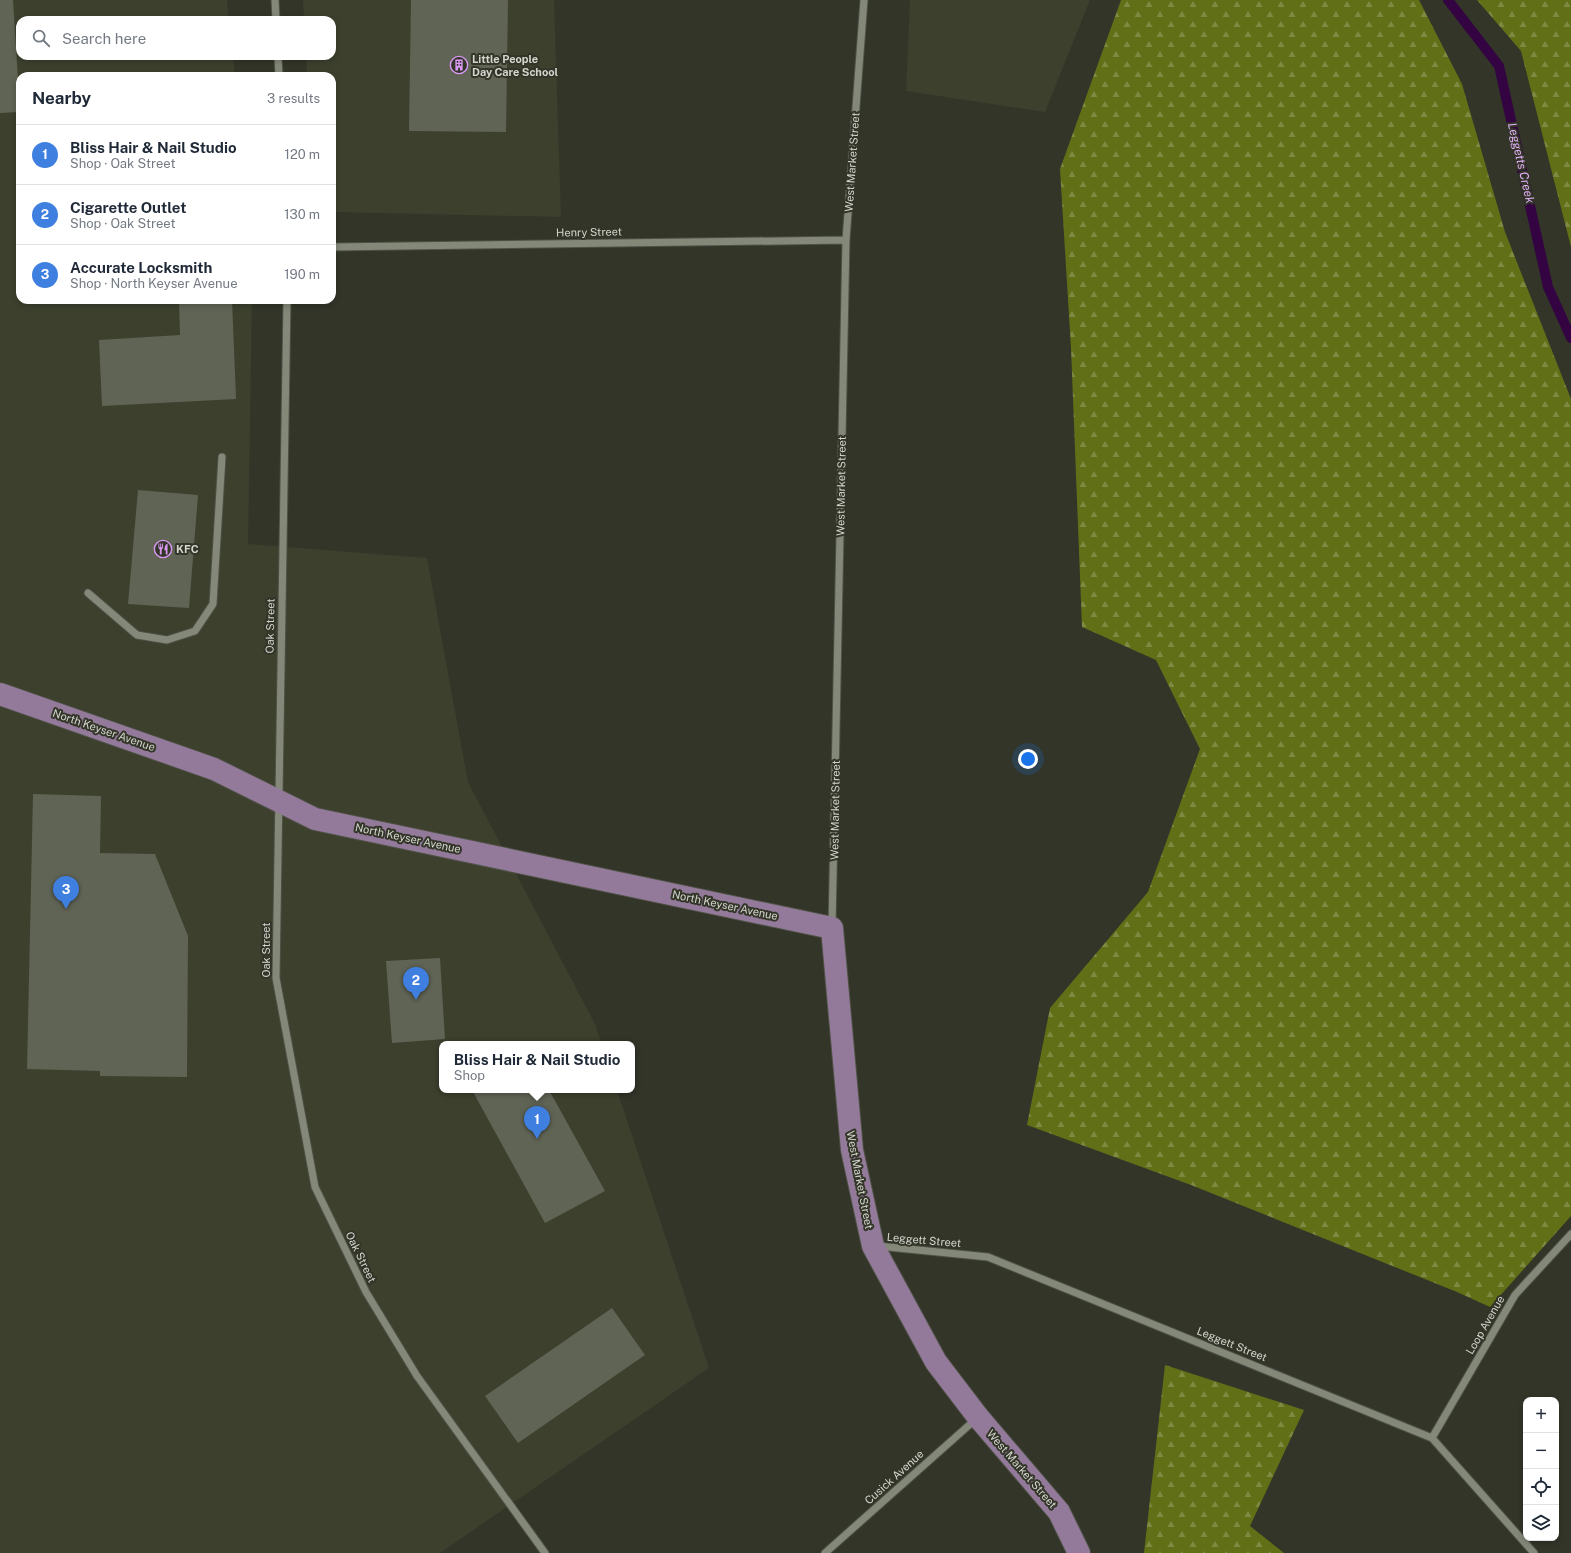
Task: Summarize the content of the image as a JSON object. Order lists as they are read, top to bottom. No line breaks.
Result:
{"streets":{"main road":["West Market Street","North Keyser Avenue"],"street":["Henry Street","Oak Street","Leggett Street","Loop Avenue","Cusick Avenue"]},"crossings":[["West Market Street","Henry Street"],["West Market Street","North Keyser Avenue"],["West Market Street","Leggett Street"],["West Market Street","Cusick Avenue"],["Oak Street","North Keyser Avenue"],["Leggett Street","Loop Avenue"]],"water":["Leggetts Creek"],"places":{"building":["Little People Day Care School"],"restaurant":["KFC"]},"page":{"search":"Search here","heading":["Nearby","3 results"],"list":[{"mark":"1","name":"Bliss Hair & Nail Studio","note":"Shop · Oak Street","value":"120 m"},{"mark":"2","name":"Cigarette Outlet","note":"Shop · Oak Street","value":"130 m"},{"mark":"3","name":"Accurate Locksmith","note":"Shop · North Keyser Avenue","value":"190 m"}],"pins":["3","2","1"],"popup":["Bliss Hair & Nail Studio","Shop"],"map_buttons":["+","−"]}}
